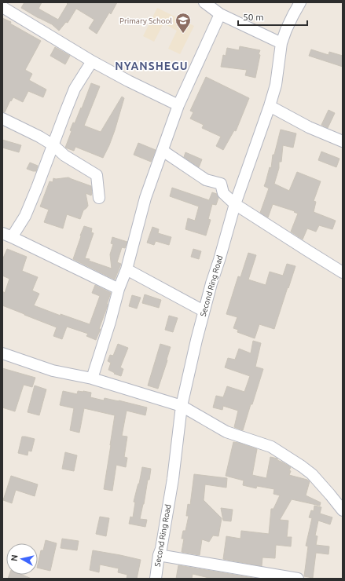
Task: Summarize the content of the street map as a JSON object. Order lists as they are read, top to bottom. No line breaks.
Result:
{"streets":{"street":["Second Ring Road"]},"districts":["NYANSHEGU"],"places":{"school or university":["Primary School"]},"scale_bar":"50 m","north":"left"}
